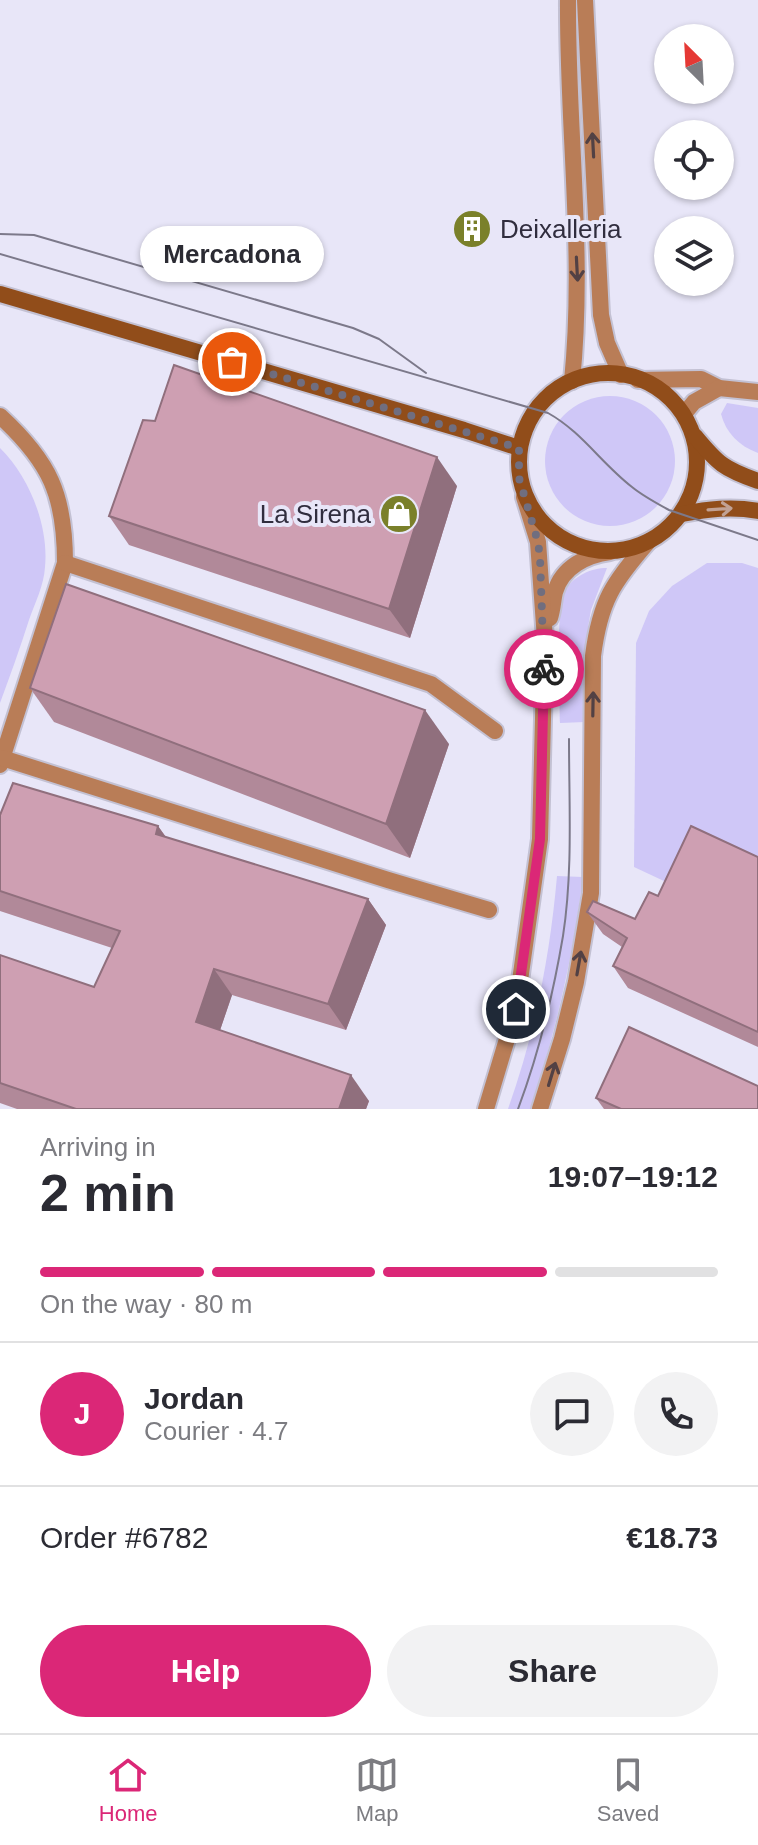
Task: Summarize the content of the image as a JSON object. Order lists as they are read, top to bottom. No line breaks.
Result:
{"places":{"building":["Deixalleria"],"other":["Mercadona"],"shop":["La Sirena"]},"north":"top left","page":{"bubble":"Mercadona","heading":["2 min","Arriving in","19:07–19:12"],"panel":["Jordan","Courier · 4.7","Order #6782","€18.73"],"bar":"On the way · 80 m","round":"J","buttons":["Help","Share"],"tabs":["Home","Map","Saved"]}}
